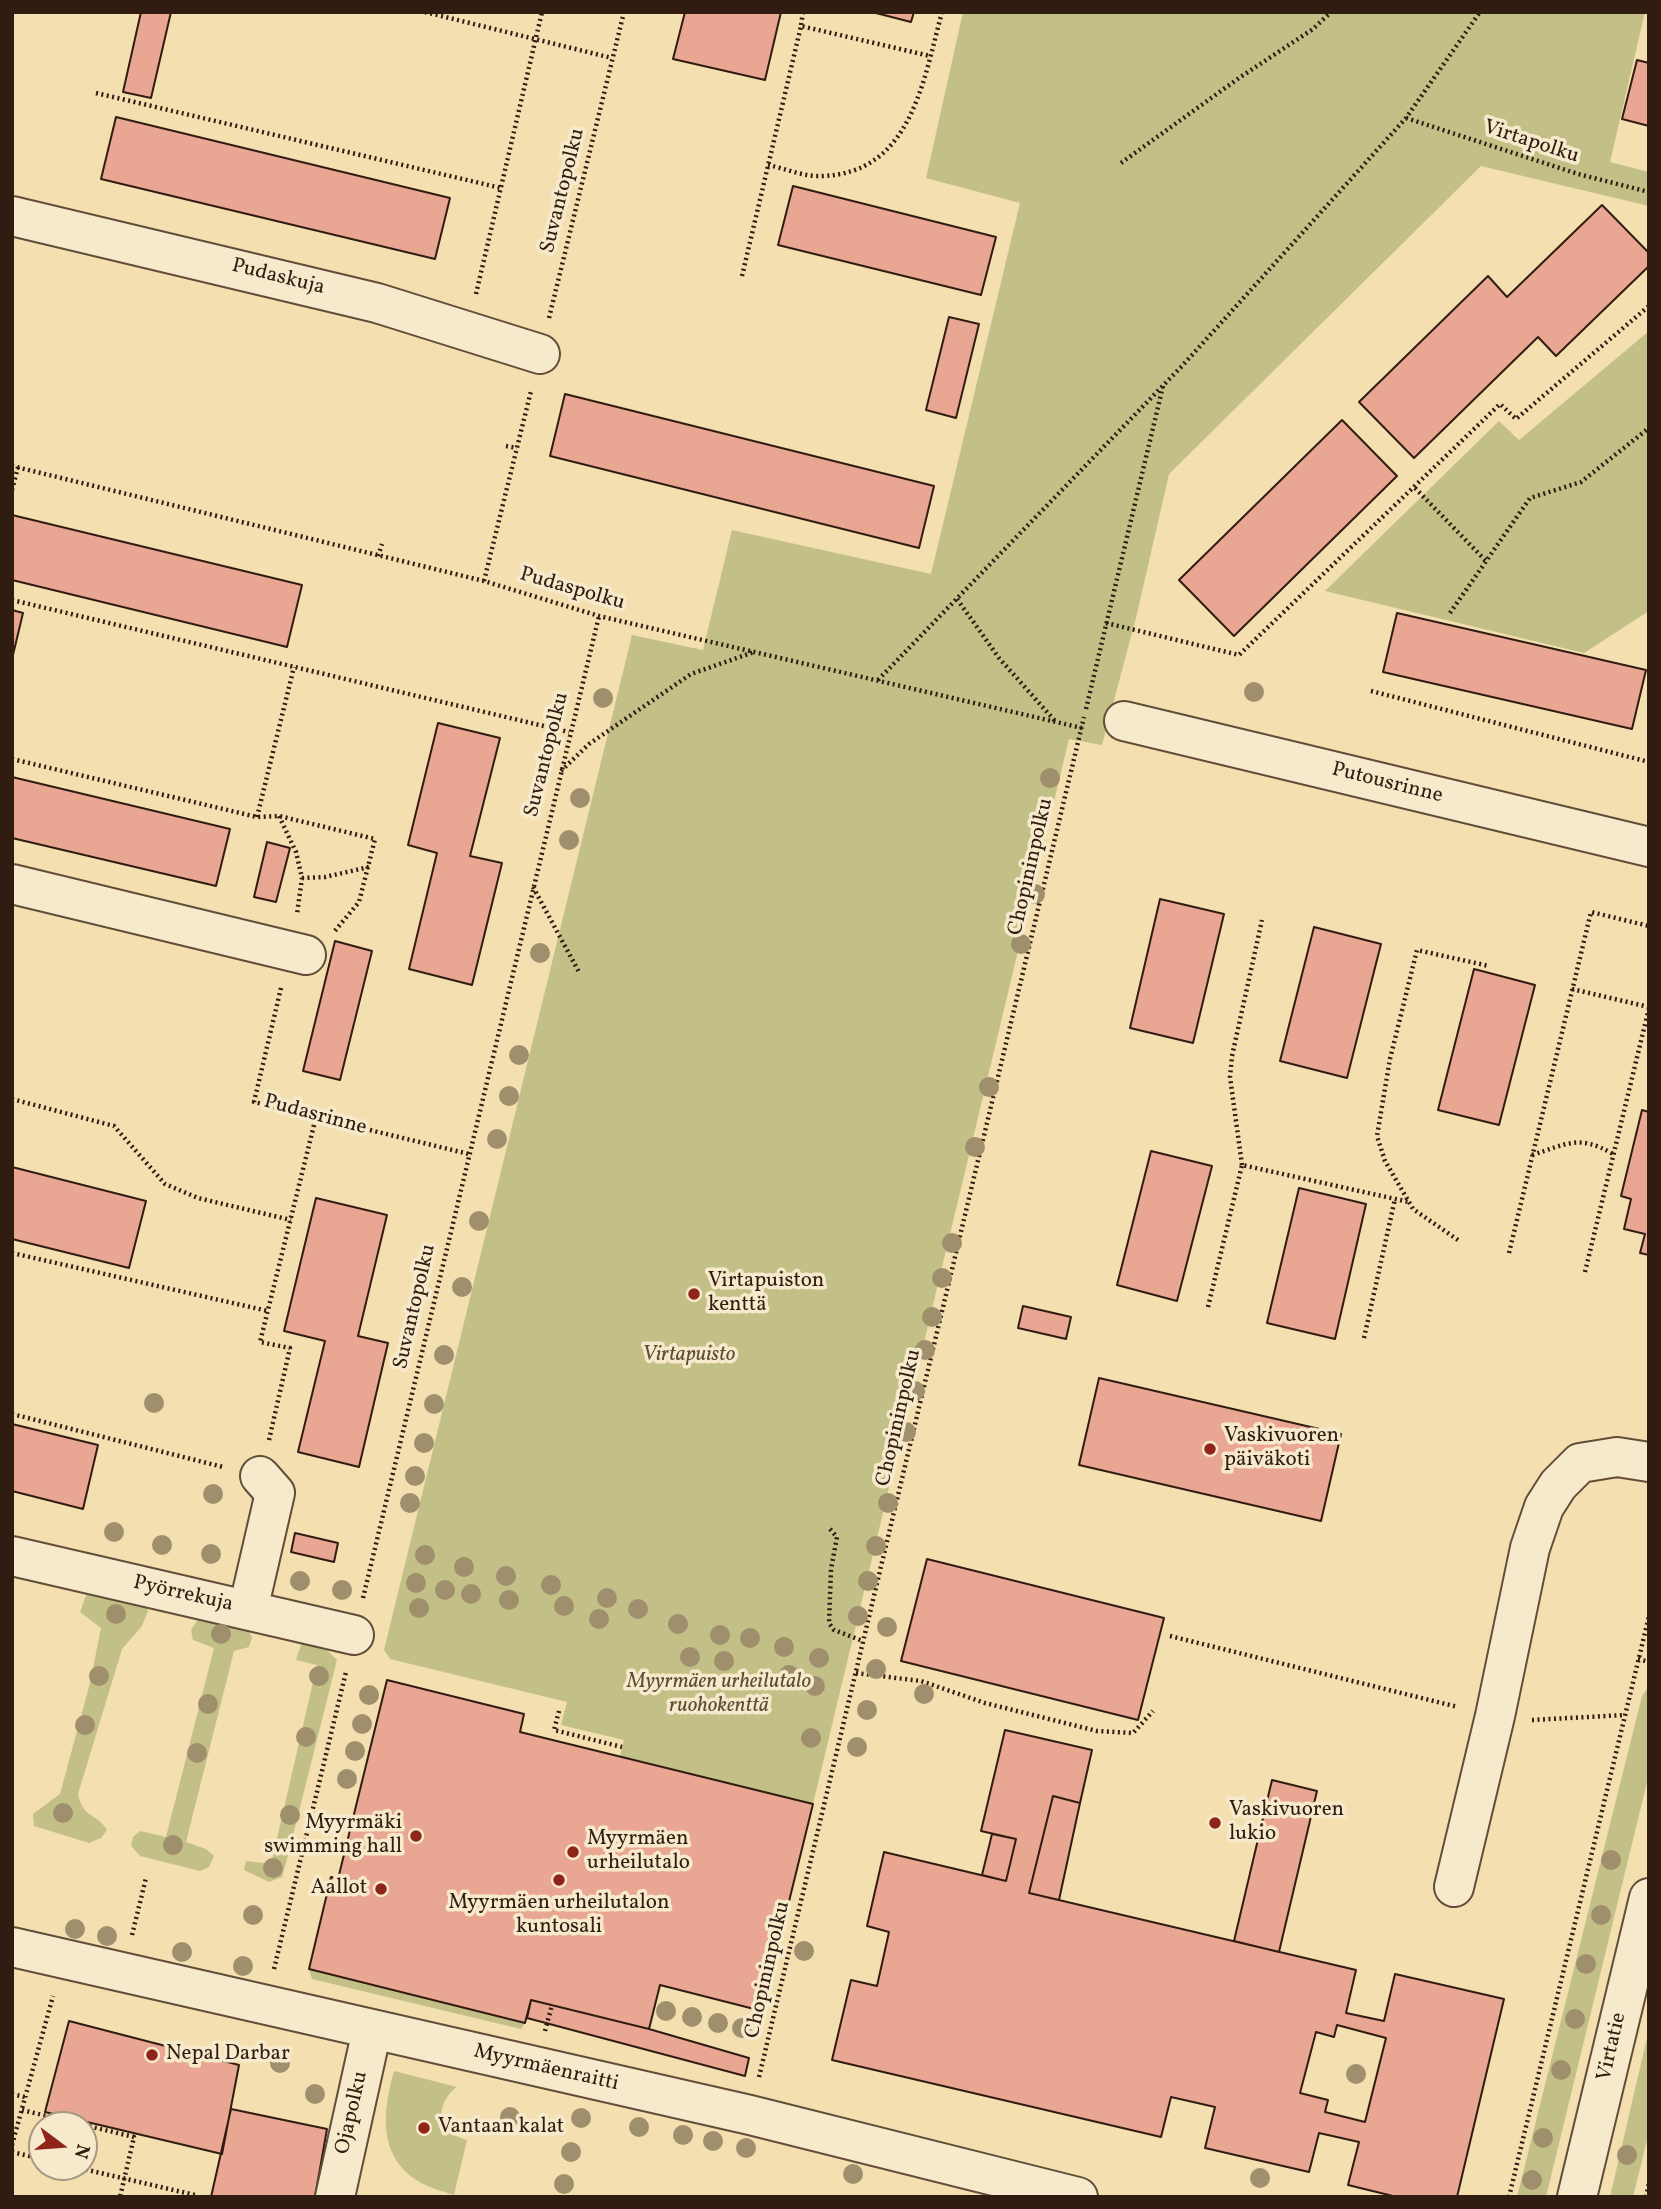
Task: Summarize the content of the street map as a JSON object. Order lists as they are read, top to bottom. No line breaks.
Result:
{"streets":{"street":["Pudaskuja","Putousrinne","Pyörrekuja","Virtatie","Myyrmäenraitti","Ojapolku"],"path":["Virtapolku","Suvantopolku","Pudaspolku","Chopininpolku","Pudasrinne"]},"crossings":[["Suvantopolku","Pudaskuja"],["Suvantopolku","Pudaspolku"],["Suvantopolku","Pudasrinne"],["Suvantopolku","Pyörrekuja"],["Suvantopolku","Myyrmäenraitti"],["Pudaspolku","Putousrinne"],["Pudaspolku","Chopininpolku"],["Chopininpolku","Myyrmäenraitti"],["Myyrmäenraitti","Ojapolku"]],"parks":["Virtapuisto","Myyrmäen urheilutalo ruohokenttä"],"places":["Virtapuiston kenttä","Vaskivuoren päiväkoti","Vaskivuoren lukio","Myyrmäki swimming hall","Myyrmäen urheilutalo","Myyrmäen urheilutalon kuntosali","Aallot","Nepal Darbar","Vantaan kalat"],"north":"right"}
